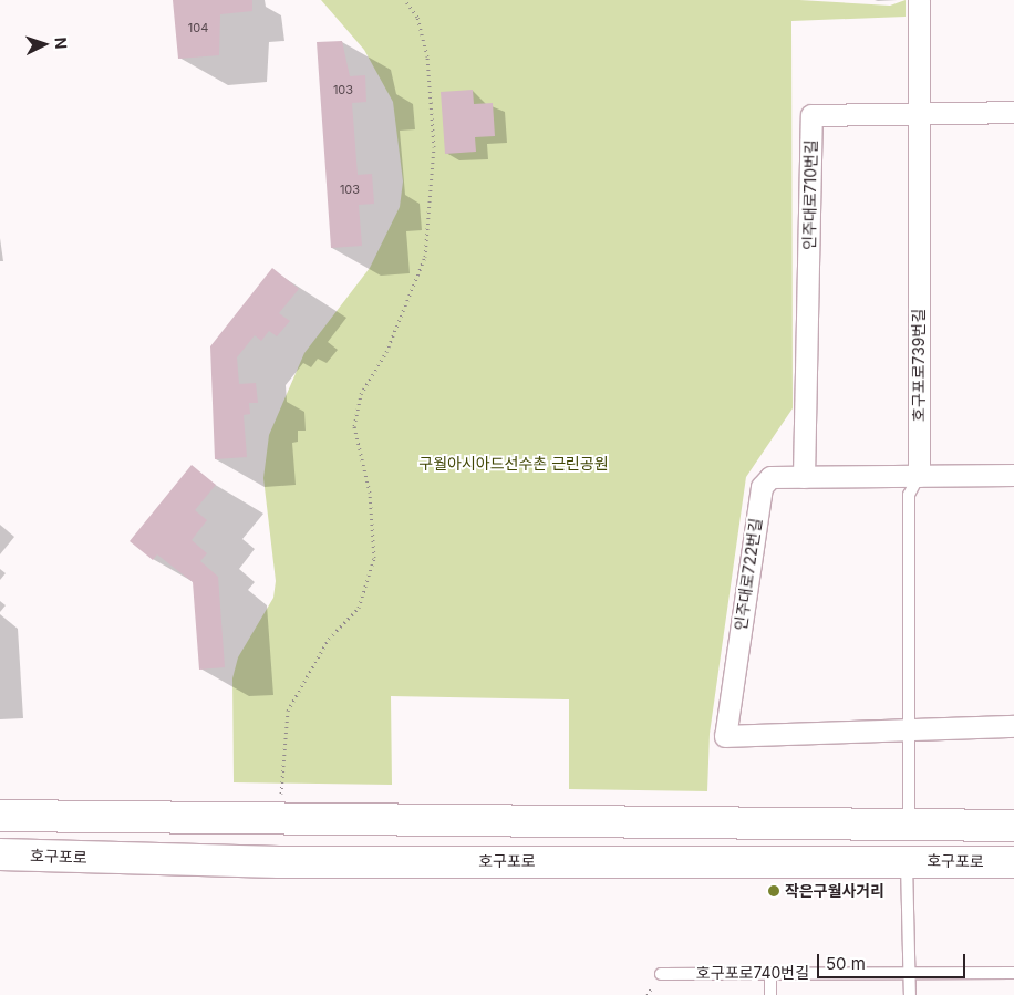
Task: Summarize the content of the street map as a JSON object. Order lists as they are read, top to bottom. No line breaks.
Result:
{"streets":{"main road":["호구포로"],"street":["인주대로710번길","호구포로739번길","인주대로722번길"],"lane":["호구포로740번길"]},"crossings":[["인주대로710번길","호구포로739번길"],["인주대로710번길","인주대로722번길"],["호구포로739번길","인주대로722번길"]],"parks":["구월아시아드선수촌 근린공원"],"places":["작은구월사거리"],"house_numbers":["104","103","103"],"scale_bar":"50 m","north":"right"}
